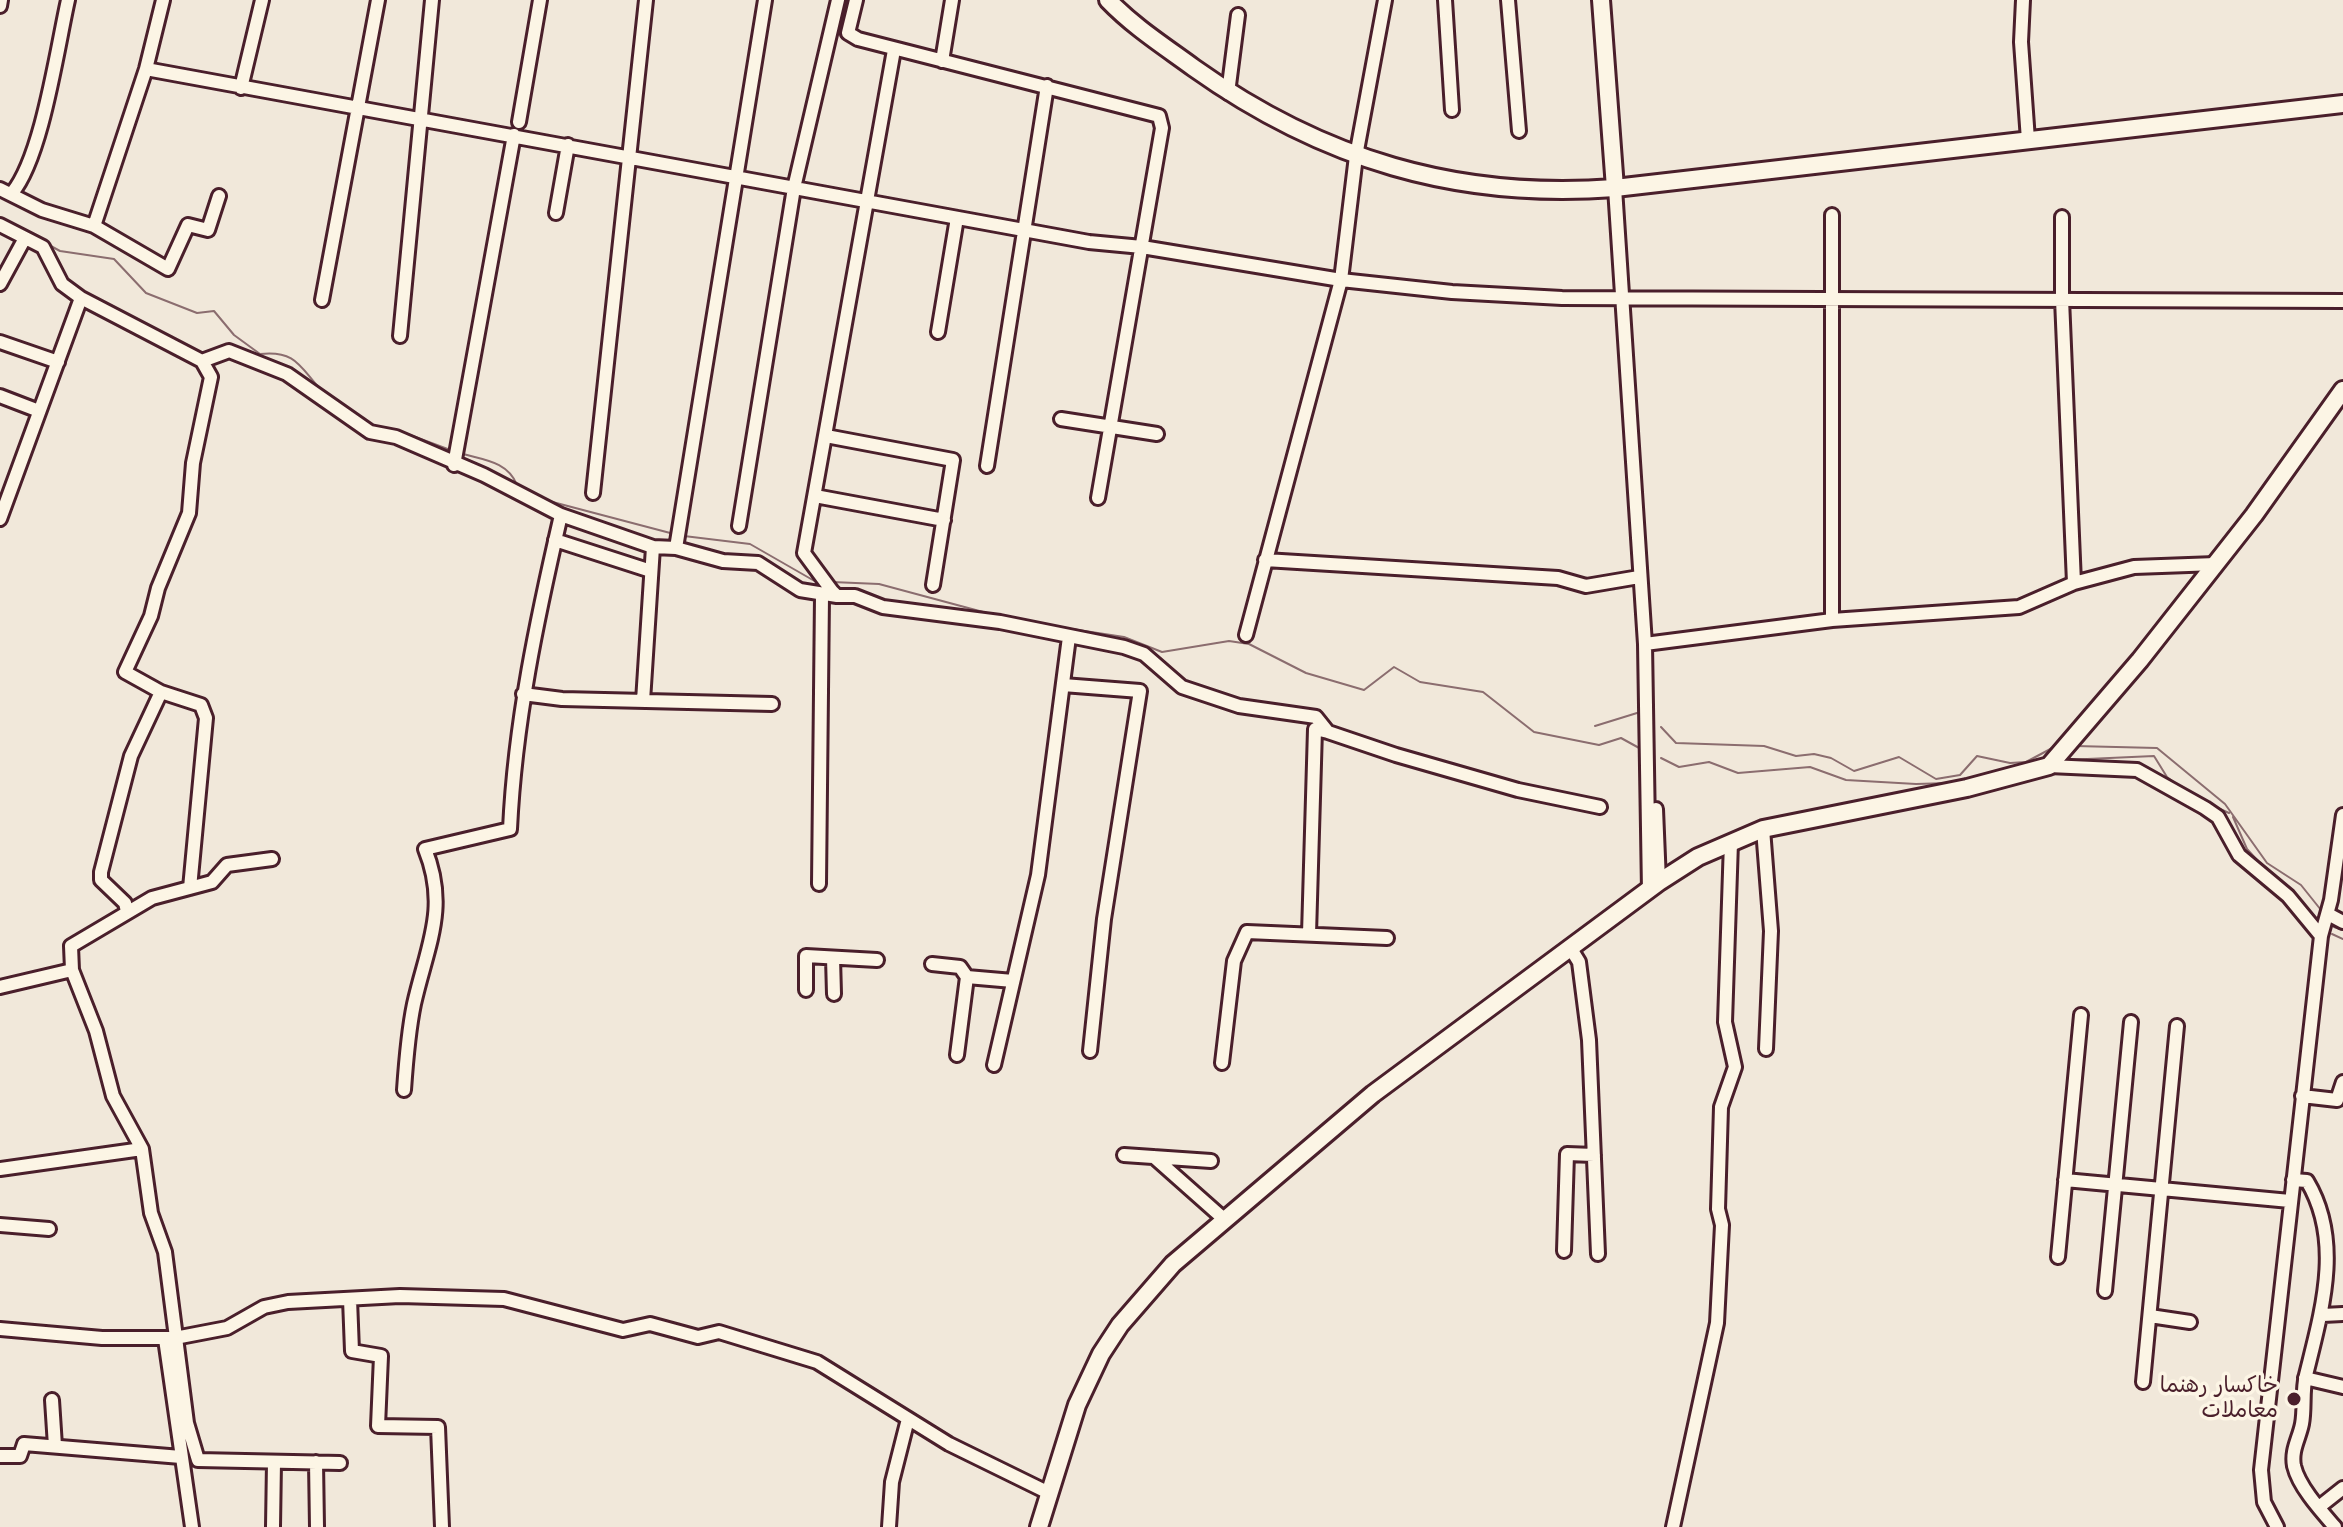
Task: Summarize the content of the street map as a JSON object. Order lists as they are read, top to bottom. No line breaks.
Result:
{"places":["خاکسار رهنما معاملات"]}
